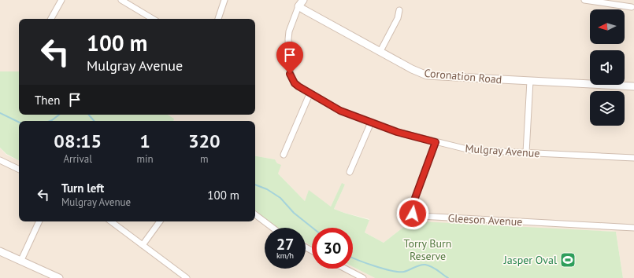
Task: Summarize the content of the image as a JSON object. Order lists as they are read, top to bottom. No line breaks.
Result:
{"streets":{"street":["Coronation Road","Mulgray Avenue","Gleeson Avenue"]},"crossings":[["Coronation Road","Mulgray Avenue"],["Mulgray Avenue","Gleeson Avenue"]],"parks":["Torry Burn Reserve"],"places":{"sports":["Jasper Oval"]},"north":"left","page":{"turn":["100 m","Mulgray Avenue"],"then":"Then","eta":["08:15","Arrival","1","min","320","m"],"list":[{"name":"Turn left","note":"Mulgray Avenue","value":"100 m"}],"speed":"27 km/h","limit":"30"}}
